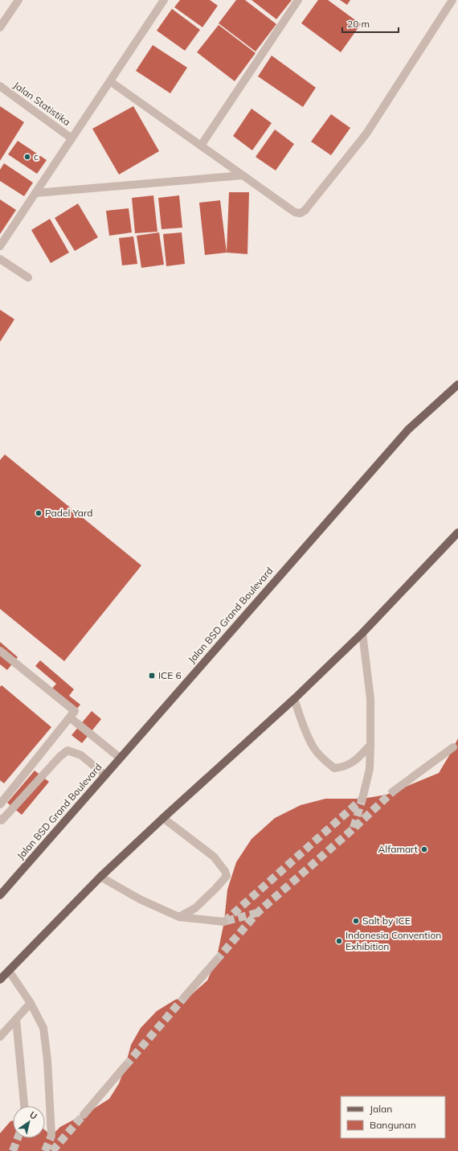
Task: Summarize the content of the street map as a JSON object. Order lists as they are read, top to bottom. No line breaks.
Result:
{"streets":{"main road":["Jalan BSD Grand Boulevard"],"street":["Jalan Statistika"]},"places":{"other":["c","Padel Yard","Alfamart","Salt by ICE","Indonesia Convention Exhibition"],"transit":["ICE 6"]},"legend":["Jalan","Bangunan"],"scale_bar":"20 m","north":"top right"}
